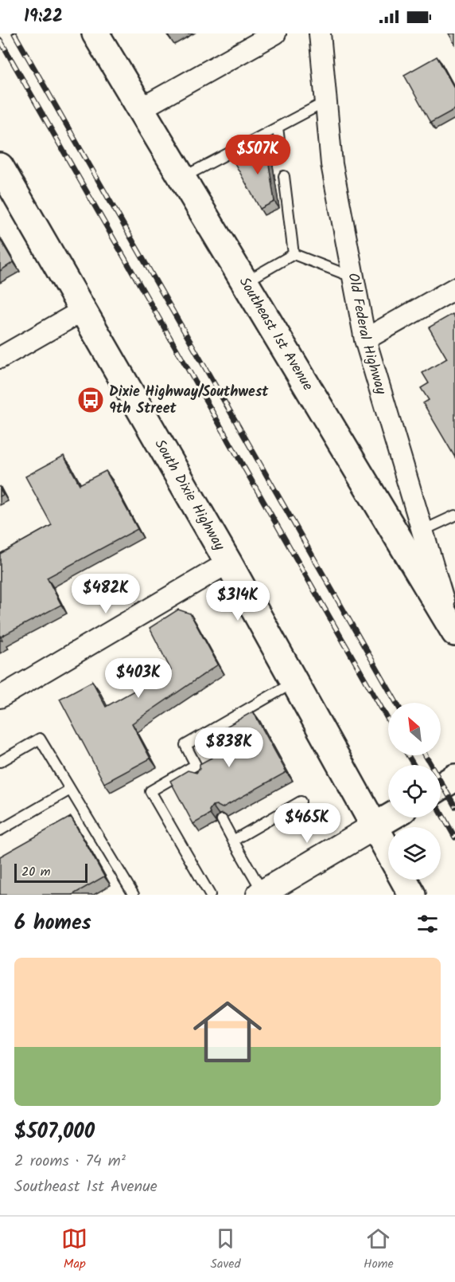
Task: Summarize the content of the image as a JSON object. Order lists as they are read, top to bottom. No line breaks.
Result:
{"streets":{"main road":["Southeast 1st Avenue","South Dixie Highway"],"street":["Old Federal Highway"]},"crossings":[["Southeast 1st Avenue","Old Federal Highway"]],"places":{"bus stop":["Dixie Highway/Southwest 9th Street"]},"scale_bar":"20 m","north":"top left","page":{"status":"19:22","price":["$507K","$482K","$314K","$403K","$838K","$465K"],"scale":"20 m","heading":"6 homes","list":[{"name":"$507,000","note":"2 rooms · 74 m² · Southeast 1st Avenue"}],"tabs":["Map","Saved","Home"]}}
